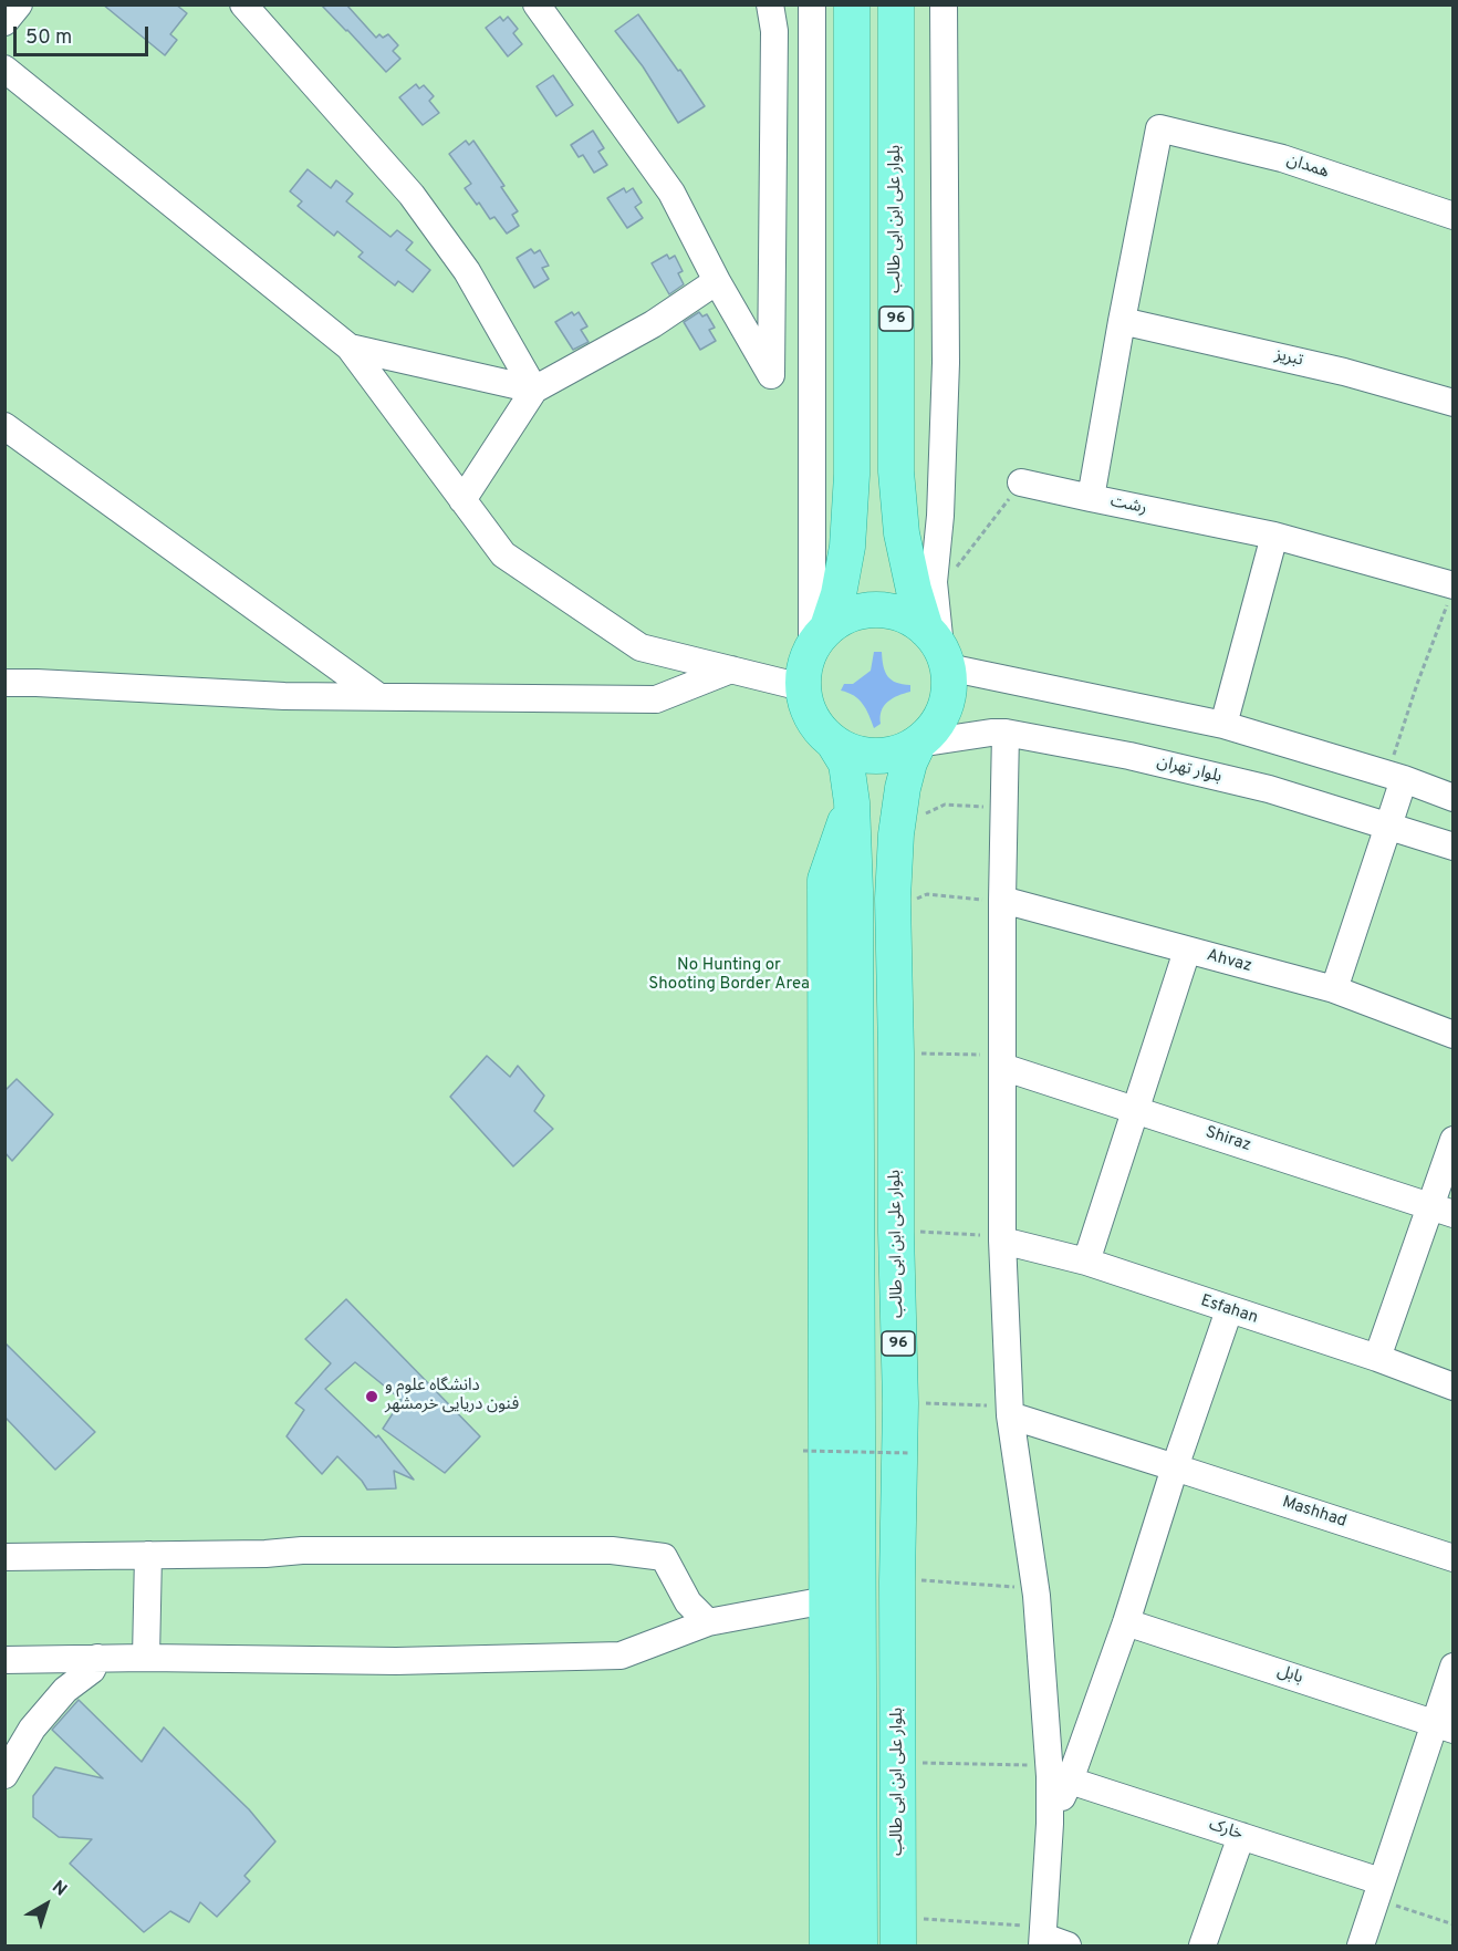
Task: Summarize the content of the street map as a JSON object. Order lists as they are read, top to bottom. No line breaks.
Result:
{"streets":{"main road":["بلوار علی ابن ابی طالب","96"],"street":["همدان","تبریز","رشت","بلوار تهران","Ahvaz","Shiraz","Esfahan","Mashhad","بابل","خارک"]},"crossings":[["همدان","رشت"],["بلوار علی ابن ابی طالب","96"],["بلوار علی ابن ابی طالب","بلوار تهران"],["96","بلوار تهران"],["تبریز","رشت"]],"parks":["No Hunting or Shooting Border Area"],"places":["دانشگاه علوم و فنون دریایی خرمشهر"],"scale_bar":"50 m","north":"top right"}
